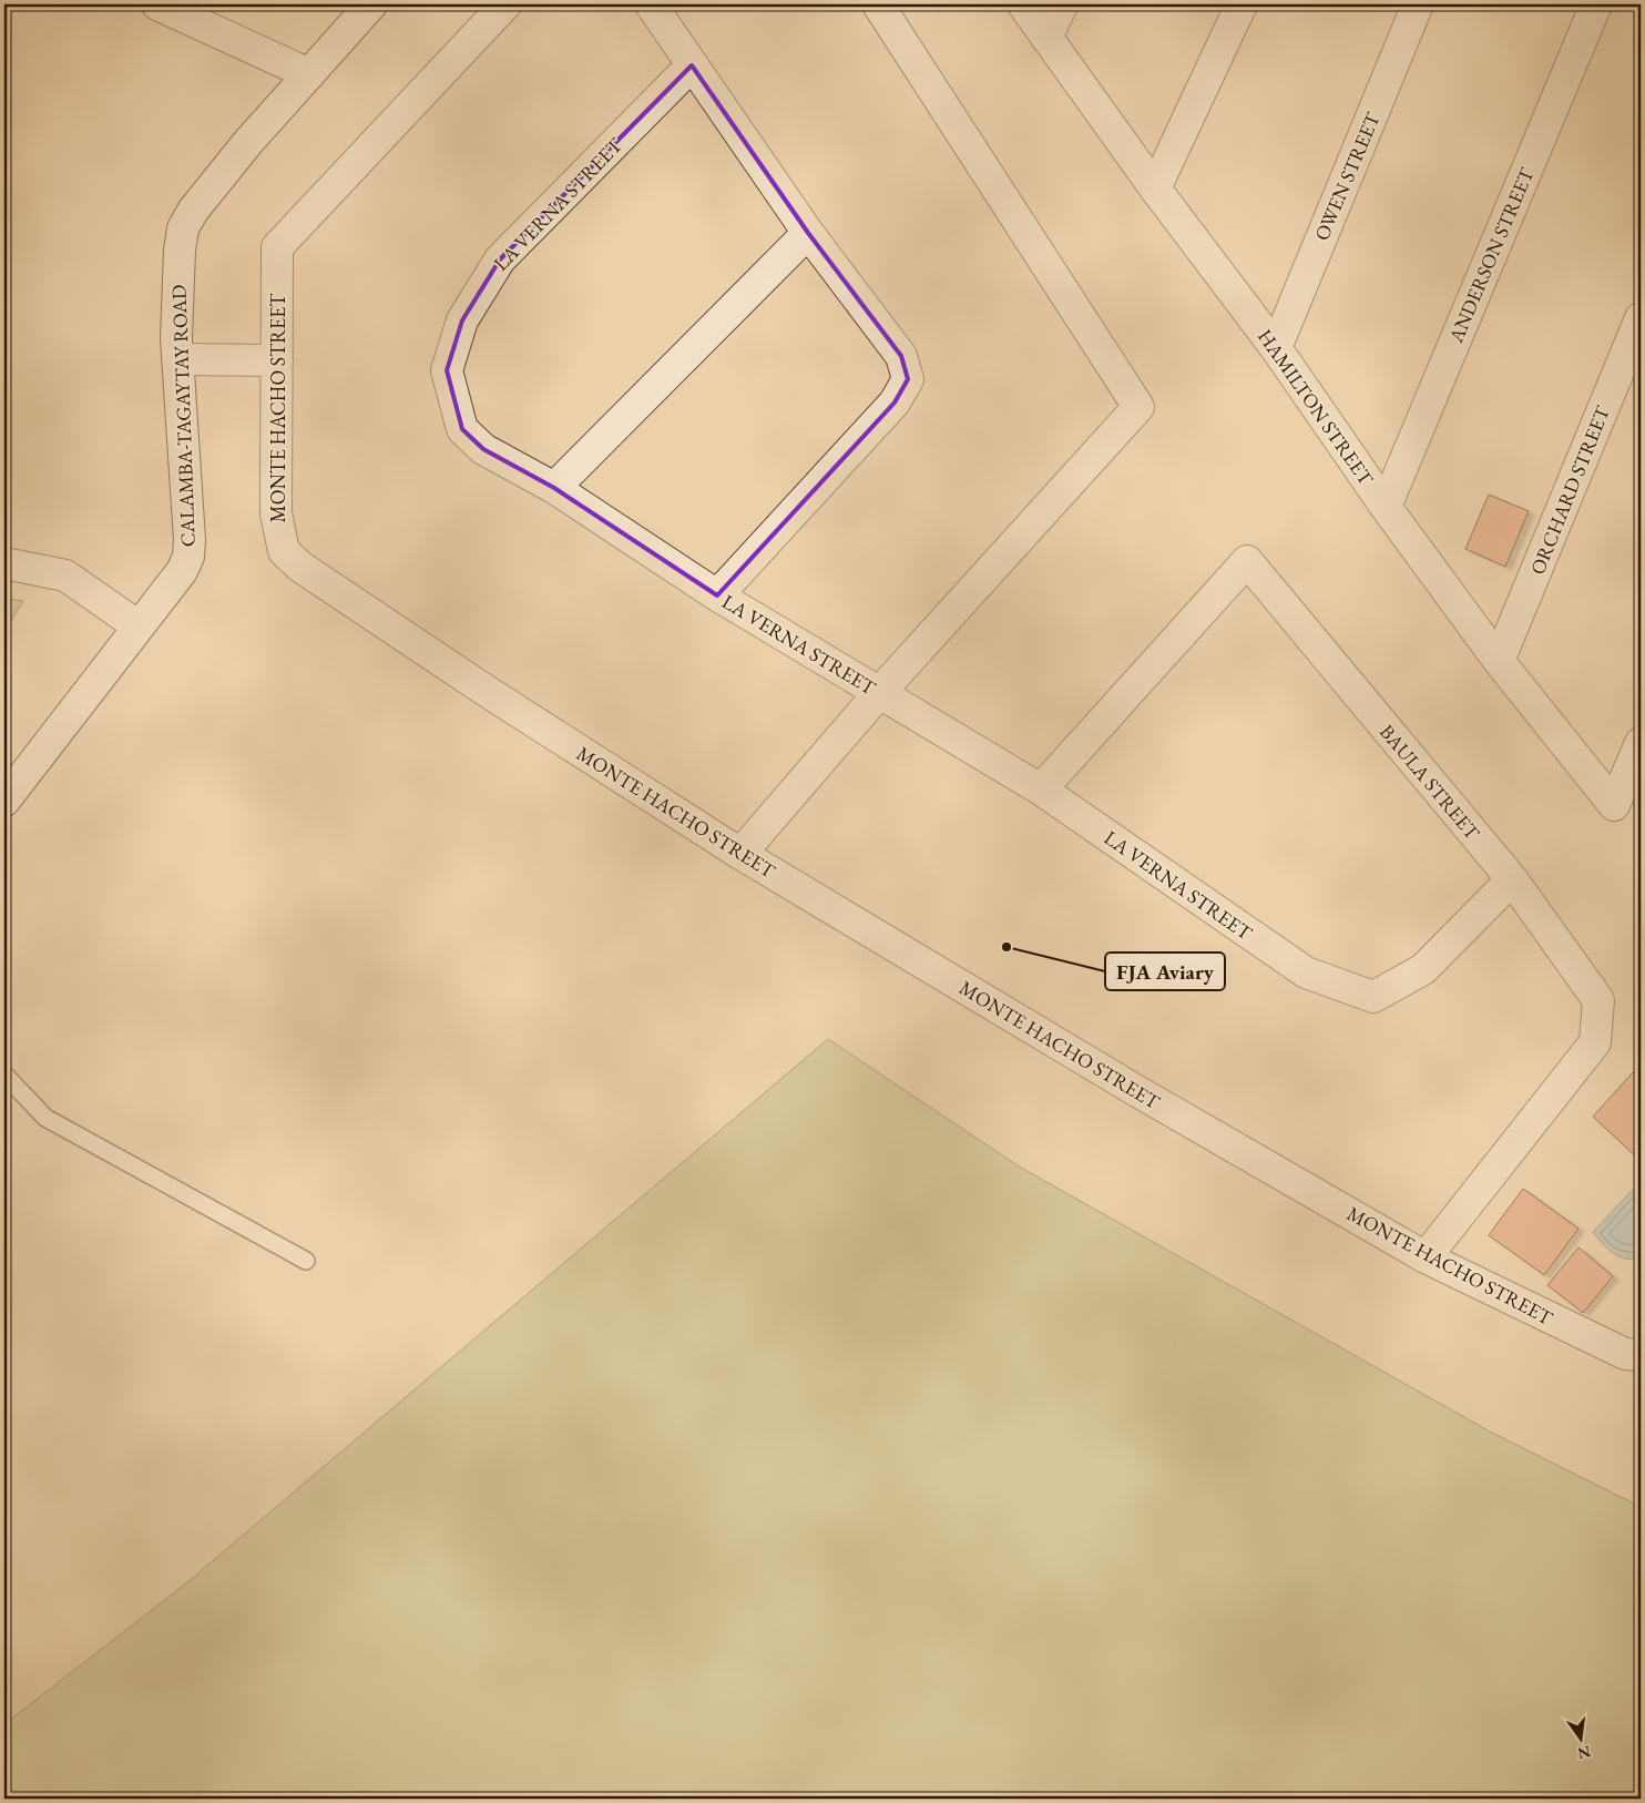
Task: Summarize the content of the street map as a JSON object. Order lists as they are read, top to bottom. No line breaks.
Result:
{"streets":{"street":["OWEN STREET","LA VERNA STREET","ANDERSON STREET","HAMILTON STREET","MONTE HACHO STREET","CALAMBA-TAGAYTAY ROAD","ORCHARD STREET","BAULA STREET"]},"crossings":[["OWEN STREET","HAMILTON STREET"],["LA VERNA STREET","BAULA STREET"],["ANDERSON STREET","HAMILTON STREET"],["HAMILTON STREET","ORCHARD STREET"],["MONTE HACHO STREET","BAULA STREET"]],"places":["FJA Aviary"],"north":"bottom"}
